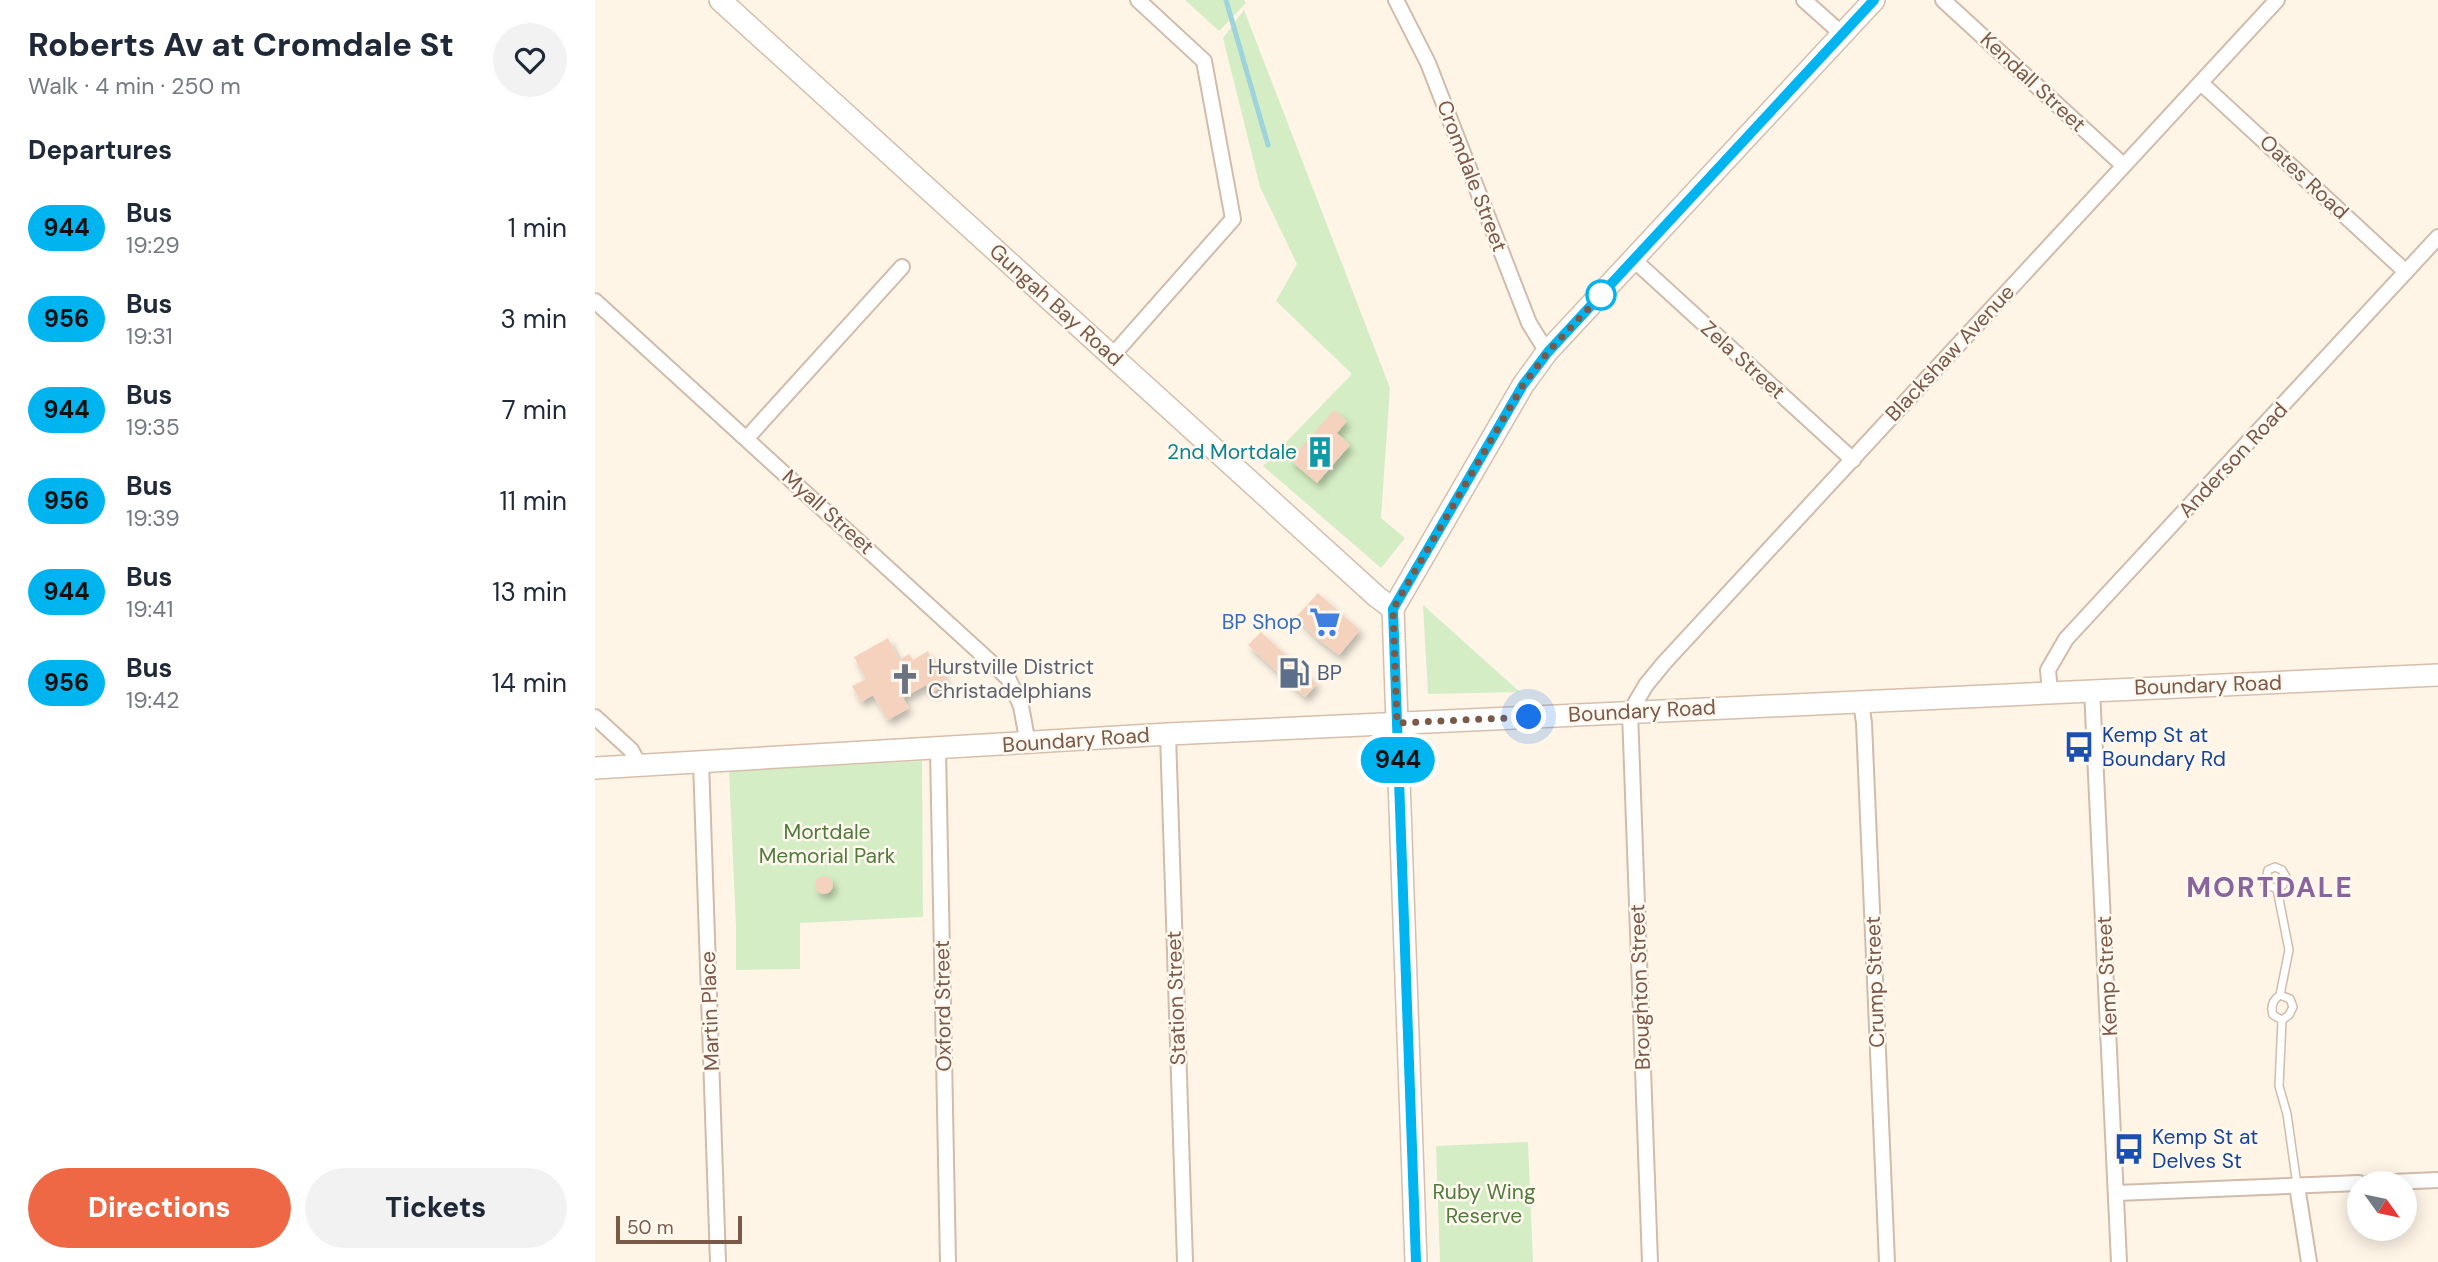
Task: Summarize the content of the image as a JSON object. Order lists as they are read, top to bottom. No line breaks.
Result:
{"streets":{"street":["Kendall Street","Cromdale Street","Oates Road","Gungah Bay Road","Blackshaw Avenue","Zela Street","Anderson Road","Myall Street","Boundary Road","Kemp Street","Crump Street","Broughton Street","Station Street","Oxford Street","Martin Place"]},"crossings":[["Kendall Street","Blackshaw Avenue"],["Oates Road","Blackshaw Avenue"],["Oates Road","Anderson Road"],["Blackshaw Avenue","Zela Street"],["Blackshaw Avenue","Boundary Road"],["Blackshaw Avenue","Broughton Street"],["Anderson Road","Boundary Road"],["Myall Street","Boundary Road"],["Boundary Road","Kemp Street"],["Boundary Road","Crump Street"],["Boundary Road","Broughton Street"],["Boundary Road","Station Street"],["Boundary Road","Oxford Street"],["Boundary Road","Martin Place"]],"districts":["MORTDALE"],"parks":["Mortdale Memorial Park","Ruby Wing Reserve"],"places":{"building":["2nd Mortdale"],"supermarket":["BP Shop"],"fuel station":["BP"],"church":["Hurstville District Christadelphians"],"bus stop":["Kemp St at Boundary Rd","Kemp St at Delves St"]},"lines":["bus line 944"],"scale_bar":"50 m","north":"bottom right","page":{"heading":[["Roberts Av at Cromdale St","Walk · 4 min · 250 m"],"Departures"],"on_map":"944","list":[{"mark":"944","name":"Bus","note":"19:29","value":"1 min"},{"mark":"956","name":"Bus","note":"19:31","value":"3 min"},{"mark":"944","name":"Bus","note":"19:35","value":"7 min"},{"mark":"956","name":"Bus","note":"19:39","value":"11 min"},{"mark":"944","name":"Bus","note":"19:41","value":"13 min"},{"mark":"956","name":"Bus","note":"19:42","value":"14 min"}],"buttons":["Directions","Tickets"],"scale":"50 m"}}
